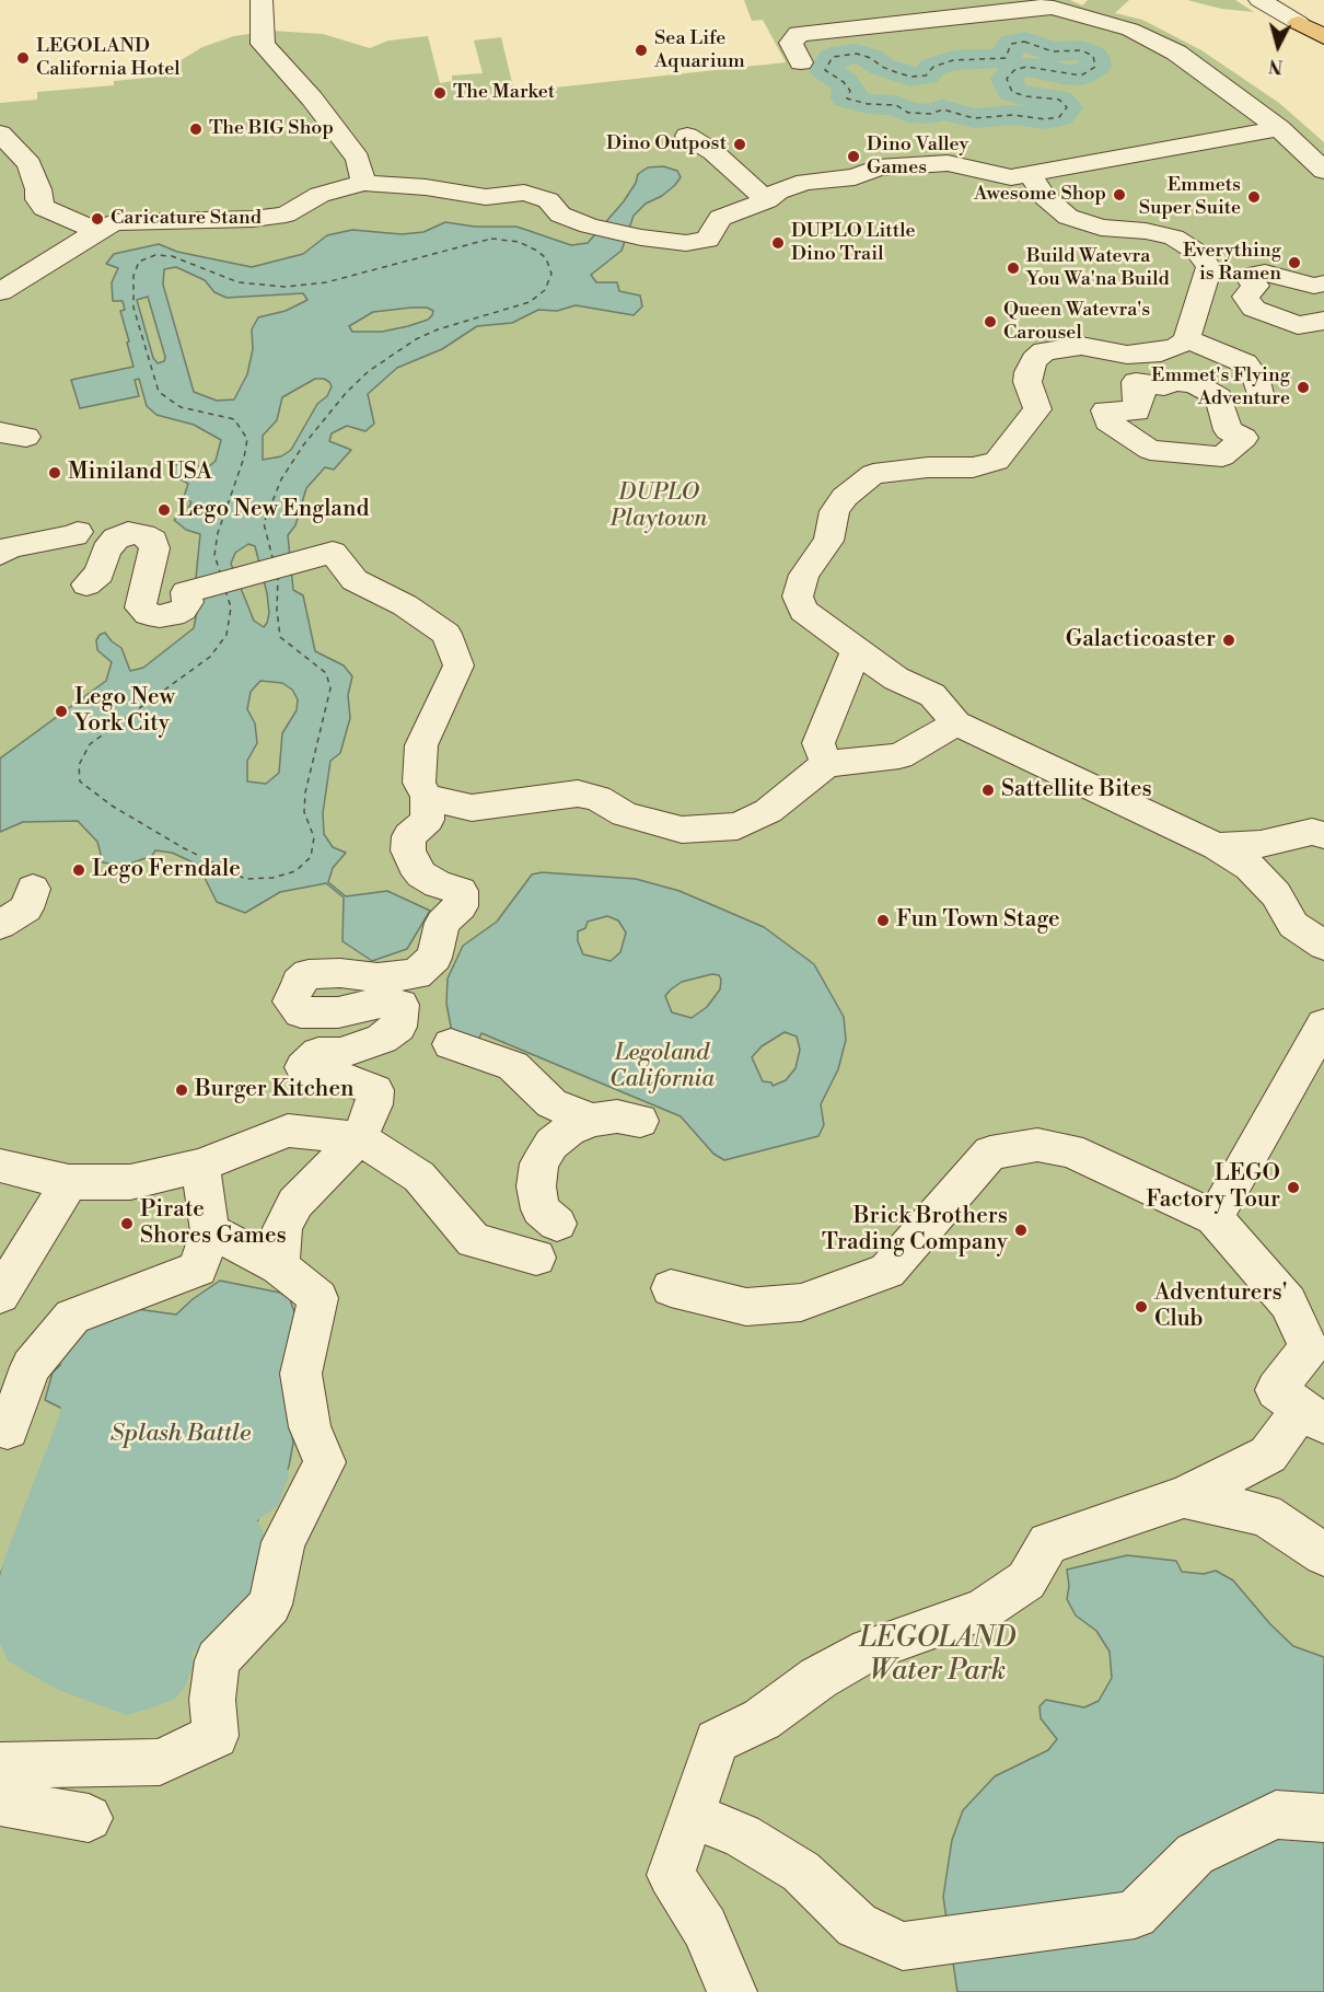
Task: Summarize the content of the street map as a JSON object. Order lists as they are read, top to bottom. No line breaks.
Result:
{"water":["Splash Battle"],"parks":["DUPLO Playtown","Legoland California","LEGOLAND Water Park"],"places":["Sea Life Aquarium","LEGOLAND California Hotel","The Market","The BIG Shop","Dino Outpost","Dino Valley Games","Awesome Shop","Emmets Super Suite","Caricature Stand","DUPLO Little Dino Trail","Everything is Ramen","Build Watevra You Wa'na Build","Queen Watevra's Carousel","Emmet's Flying Adventure","Miniland USA","Lego New England","Galacticoaster","Lego New York City","Sattellite Bites","Lego Ferndale","Fun Town Stage","Burger Kitchen","LEGO Factory Tour","Pirate Shores Games","Brick Brothers Trading Company","Adventurers' Club"],"north":"bottom"}
